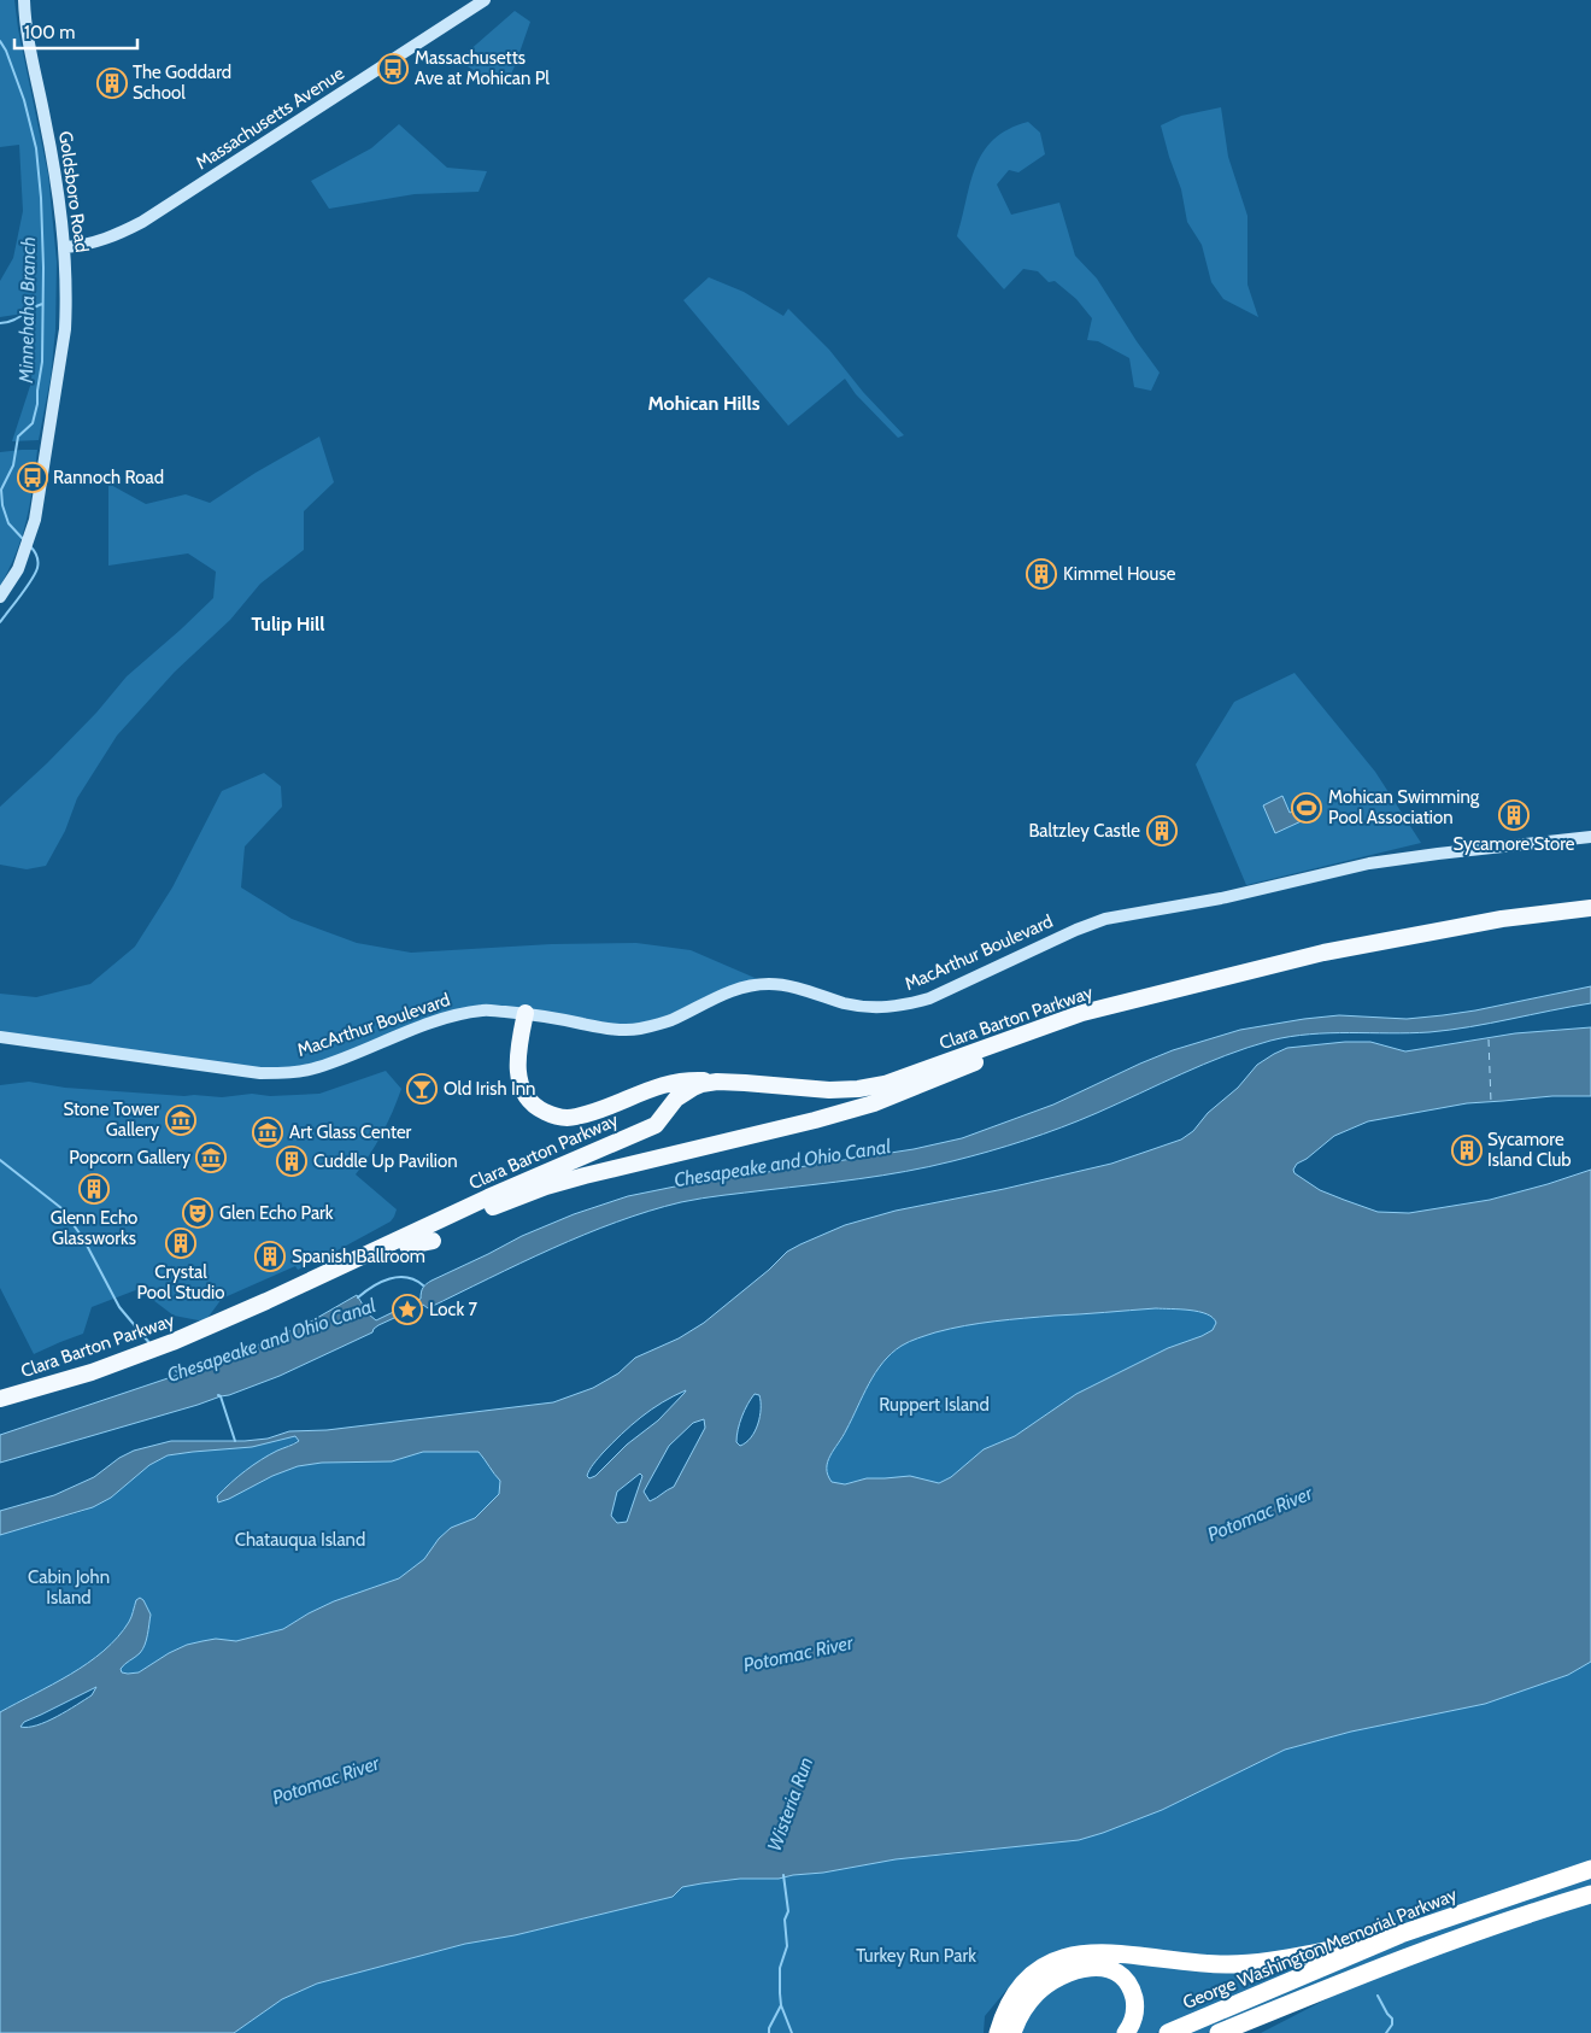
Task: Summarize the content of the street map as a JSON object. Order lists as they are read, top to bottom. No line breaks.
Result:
{"streets":{"highway":["Clara Barton Parkway","George Washington Memorial Parkway"],"main road":["Massachusetts Avenue","Goldsboro Road","MacArthur Boulevard"]},"crossings":[["Massachusetts Avenue","Goldsboro Road"]],"districts":["Mohican Hills","Tulip Hill"],"water":["Minnehaha Branch","Chesapeake and Ohio Canal","Potomac River","Wisteria Run"],"parks":["Ruppert Island","Chatauqua Island","Cabin John Island","Turkey Run Park"],"places":{"bus stop":["Massachusetts Ave at Mohican Pl","Rannoch Road"],"building":["The Goddard School","Kimmel House","Sycamore Store","Baltzley Castle","Sycamore Island Club","Cuddle Up Pavilion","Glenn Echo Glassworks","Crystal Pool Studio","Spanish Ballroom"],"sports":["Mohican Swimming Pool Association"],"bar":["Old Irish Inn"],"museum":["Stone Tower Gallery","Art Glass Center","Popcorn Gallery"],"theatre":["Glen Echo Park"],"place":["Lock 7"]},"scale_bar":"100 m"}
